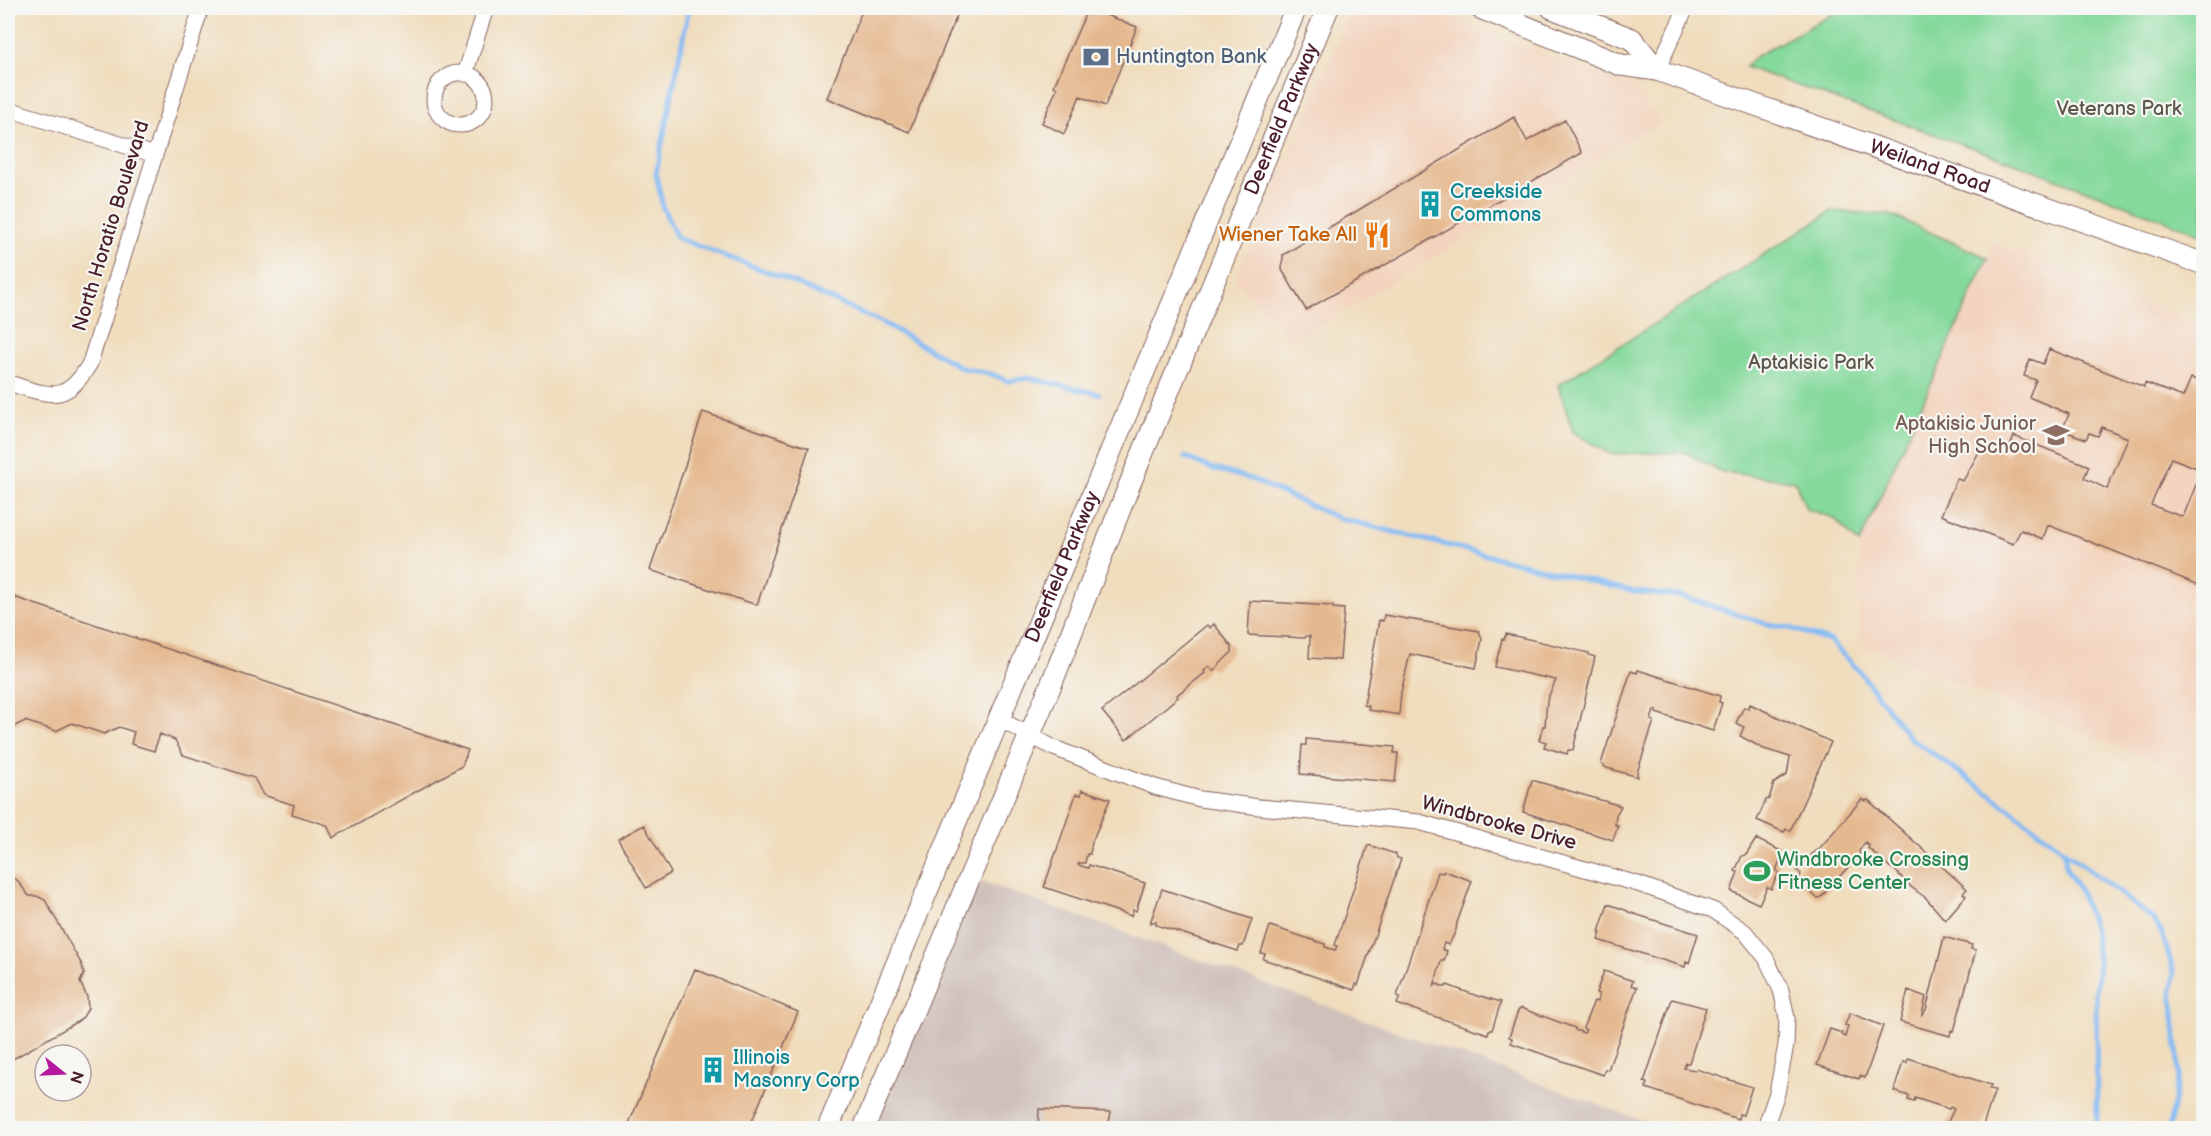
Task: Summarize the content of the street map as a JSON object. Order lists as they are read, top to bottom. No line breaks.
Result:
{"streets":{"main road":["Deerfield Parkway","Weiland Road"],"street":["North Horatio Boulevard","Windbrooke Drive"]},"crossings":[["Deerfield Parkway","Windbrooke Drive"]],"parks":["Veterans Park","Aptakisic Park"],"places":{"bank":["Huntington Bank"],"building":["Creekside Commons","Illinois Masonry Corp"],"restaurant":["Wiener Take All"],"school or university":["Aptakisic Junior High School"],"sports":["Windbrooke Crossing Fitness Center"]},"north":"right"}
